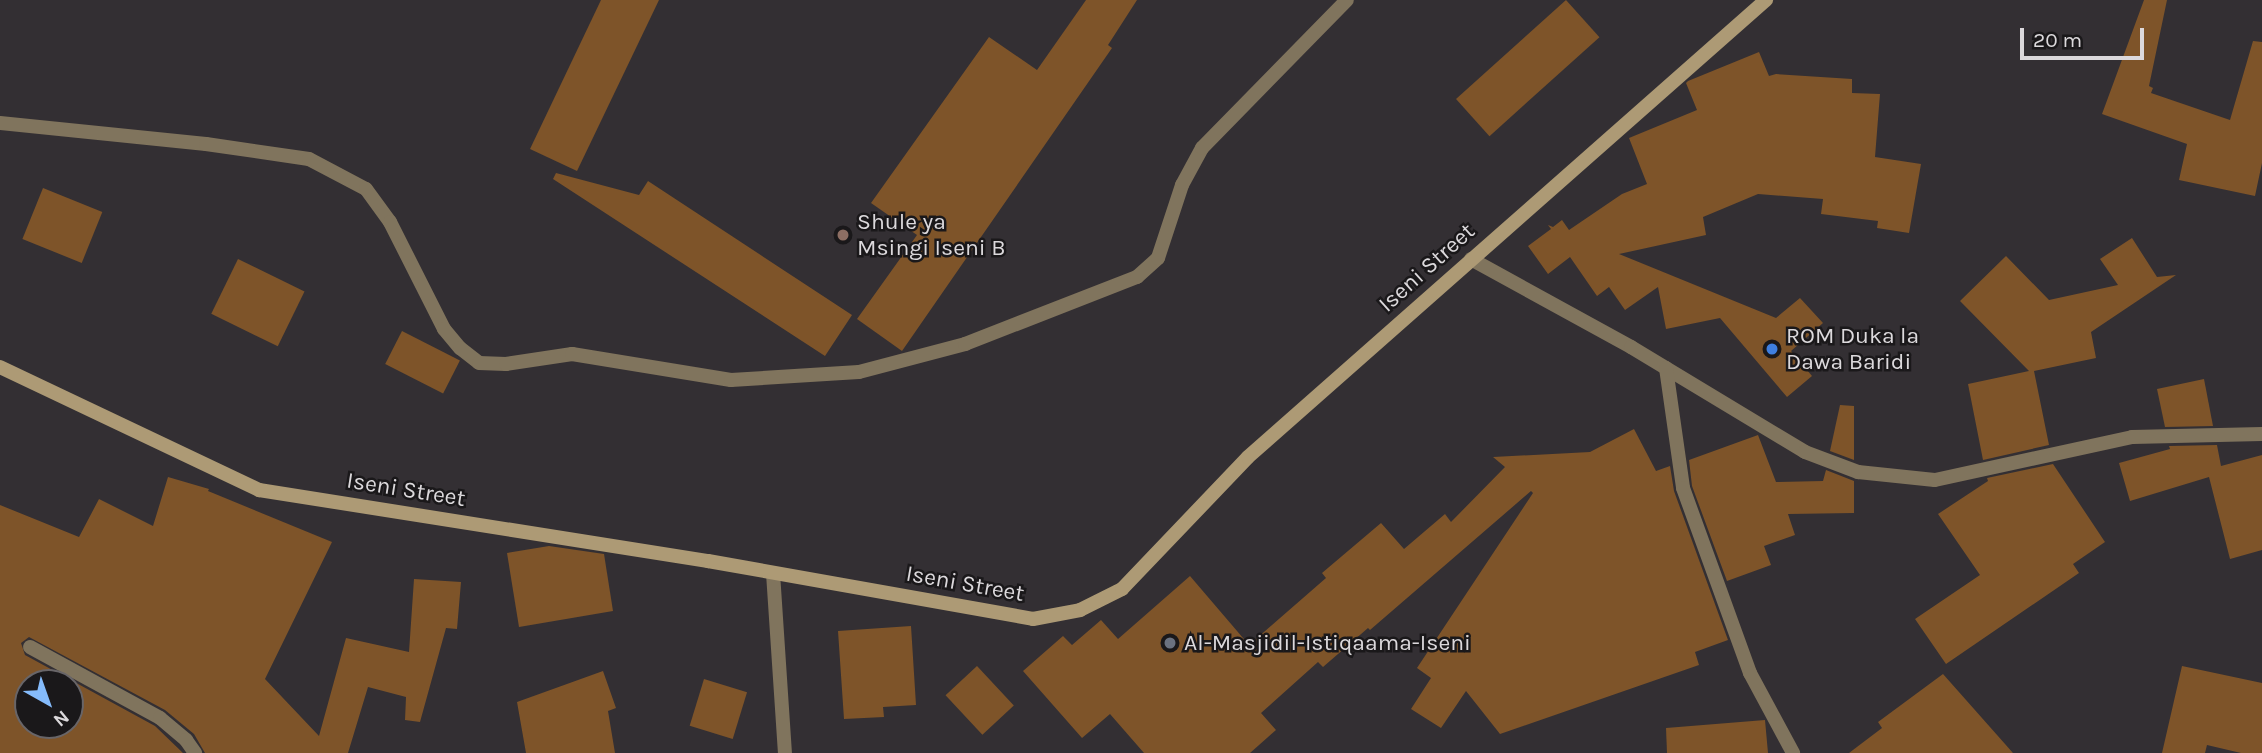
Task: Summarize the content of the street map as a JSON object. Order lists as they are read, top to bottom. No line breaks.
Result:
{"streets":{"street":["Iseni Street"]},"places":["Shule ya Msingi Iseni B","ROM Duka la Dawa Baridi","Al-Masjidil-Istiqaama-Iseni"],"scale_bar":"20 m","north":"bottom right"}
